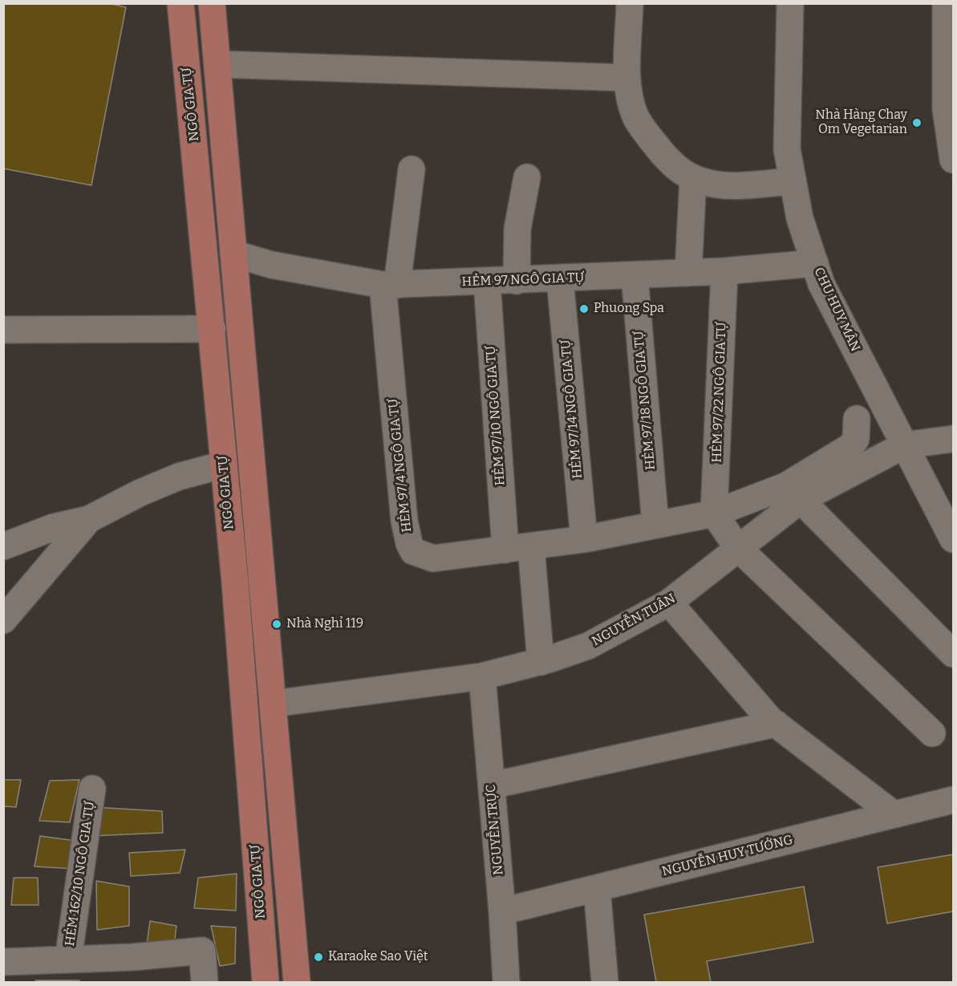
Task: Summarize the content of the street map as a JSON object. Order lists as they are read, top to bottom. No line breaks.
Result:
{"streets":{"main road":["NGÔ GIA TỰ"],"street":["HẺM 97 NGÔ GIA TỰ","CHU HUY MÂN","HẺM 97/22 NGÔ GIA TỰ","HẺM 97/18 NGÔ GIA TỰ","HẺM 97/14 NGÔ GIA TỰ","HẺM 97/10 NGÔ GIA TỰ","HẺM 97/4 NGÔ GIA TỰ","NGUYỄN TUÂN","NGUYỄN TRỰC","NGUYỄN HUY TƯỞNG","HẺM 162/10 NGÔ GIA TỰ"]},"crossings":[["HẺM 97 NGÔ GIA TỰ","CHU HUY MÂN"],["HẺM 97 NGÔ GIA TỰ","HẺM 97/22 NGÔ GIA TỰ"],["HẺM 97 NGÔ GIA TỰ","HẺM 97/18 NGÔ GIA TỰ"],["HẺM 97 NGÔ GIA TỰ","HẺM 97/14 NGÔ GIA TỰ"],["HẺM 97 NGÔ GIA TỰ","HẺM 97/10 NGÔ GIA TỰ"],["HẺM 97 NGÔ GIA TỰ","HẺM 97/4 NGÔ GIA TỰ"],["CHU HUY MÂN","NGUYỄN TUÂN"],["HẺM 97/10 NGÔ GIA TỰ","HẺM 97/4 NGÔ GIA TỰ"],["NGUYỄN TUÂN","NGUYỄN TRỰC"],["NGUYỄN TRỰC","NGUYỄN HUY TƯỞNG"]],"places":["Nhà Hàng Chay Om Vegetarian","Phuong Spa","Nhà Nghỉ 119","Karaoke Sao Việt"]}
